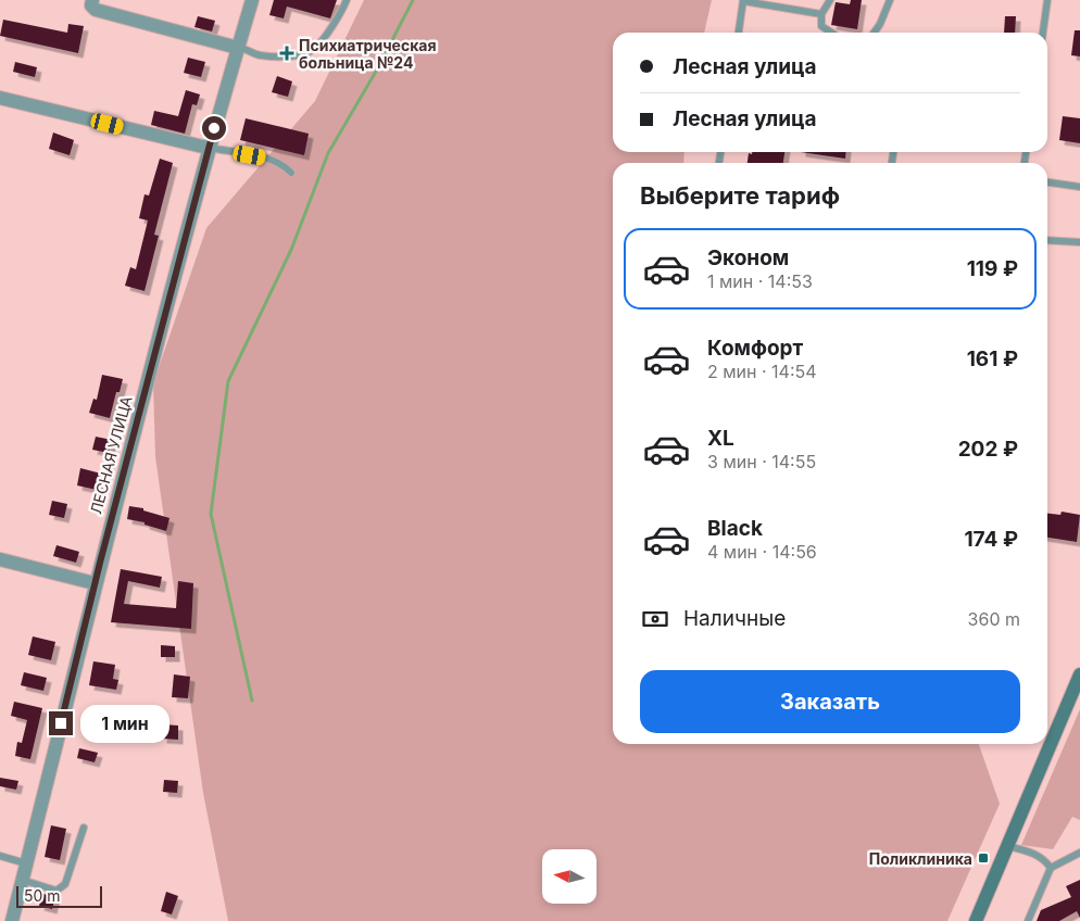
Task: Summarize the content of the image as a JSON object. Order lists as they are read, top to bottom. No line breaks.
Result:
{"streets":{"street":["ЛЕСНАЯ УЛИЦА"]},"places":{"health":["Психиатрическая больница №24"],"transit":["Поликлиника"]},"scale_bar":"50 m","north":"left","page":{"banner":["Лесная улица","Лесная улица"],"heading":"Выберите тариф","list":[{"name":"Эконом","note":"1 мин · 14:53","value":"119 ₽"},{"name":"Комфорт","note":"2 мин · 14:54","value":"161 ₽"},{"name":"XL","note":"3 мин · 14:55","value":"202 ₽"},{"name":"Black","note":"4 мин · 14:56","value":"174 ₽"}],"pay":["Наличные","360 m"],"buttons":"Заказать","bubble":"1 мин","scale":"50 m"}}
